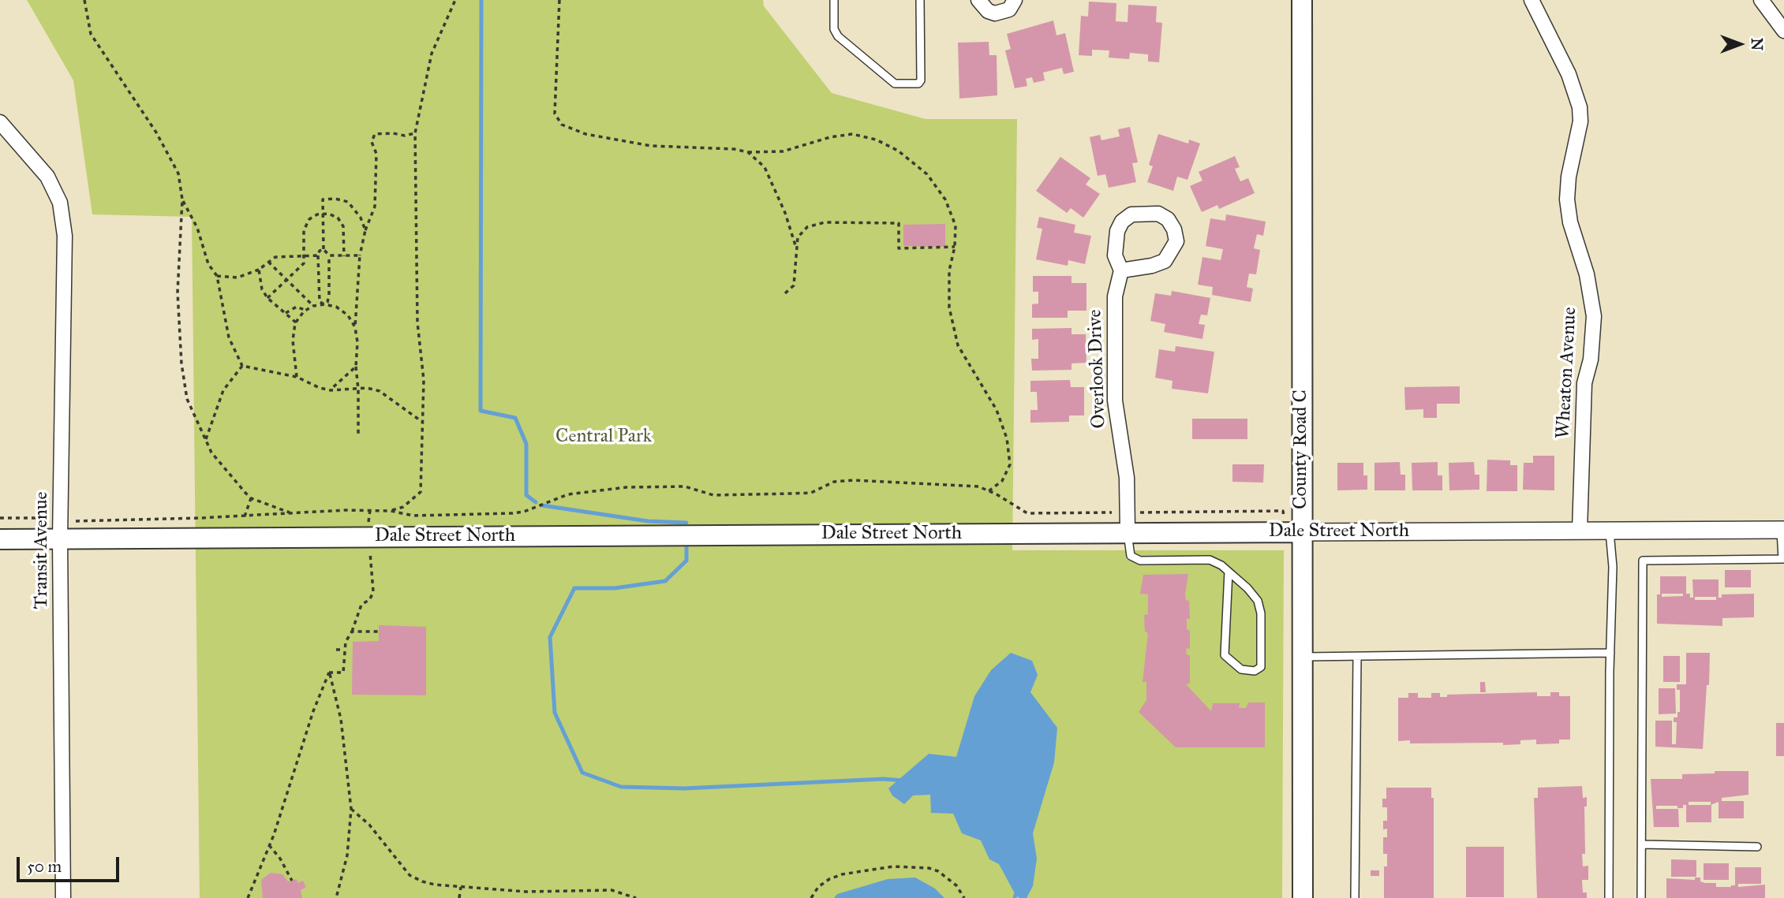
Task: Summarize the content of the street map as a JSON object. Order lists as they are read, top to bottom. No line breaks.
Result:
{"streets":{"main road":["County Road C","Dale Street North"],"street":["Overlook Drive","Wheaton Avenue","Transit Avenue"]},"crossings":[["Overlook Drive","Dale Street North"],["Wheaton Avenue","Dale Street North"],["County Road C","Dale Street North"],["Dale Street North","Transit Avenue"]],"parks":["Central Park"],"scale_bar":"50 m","north":"right"}
